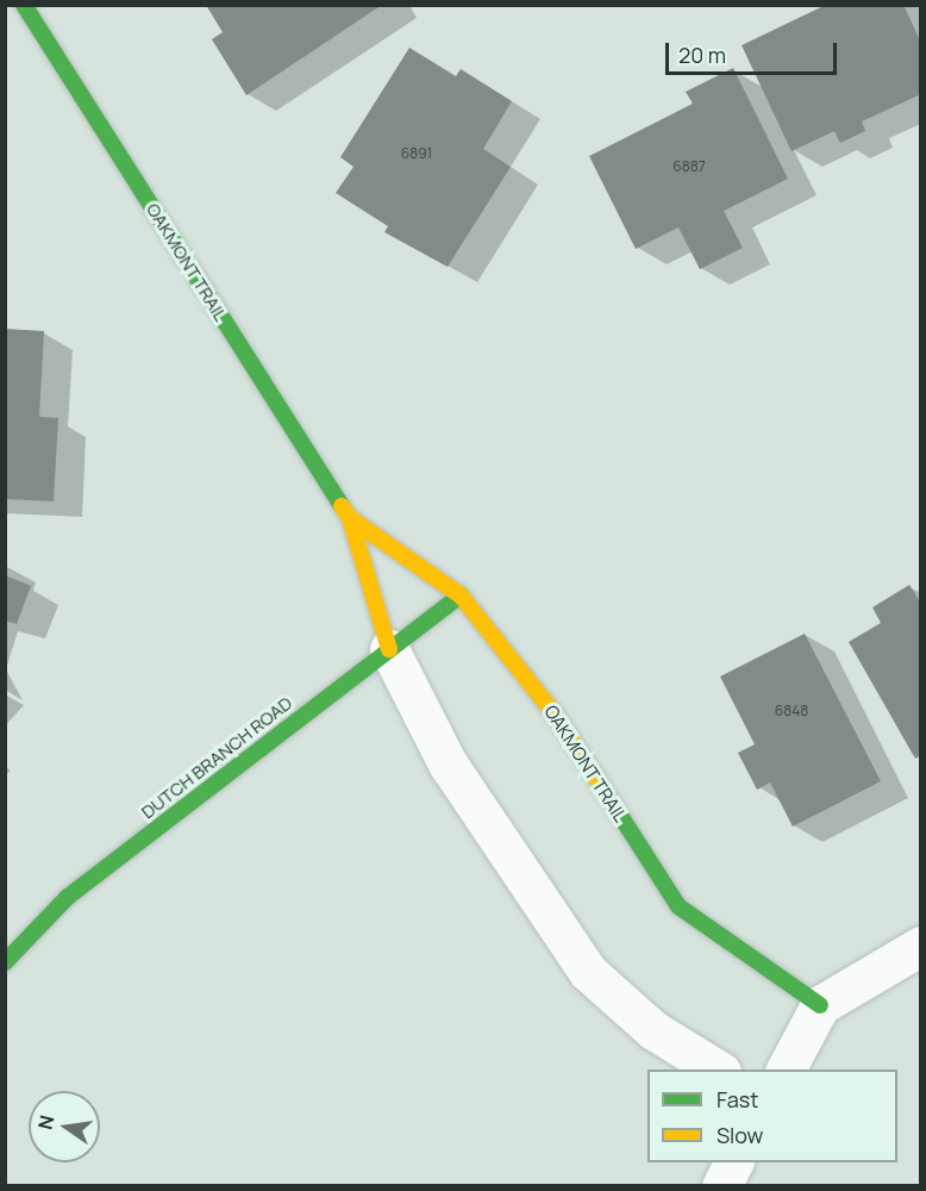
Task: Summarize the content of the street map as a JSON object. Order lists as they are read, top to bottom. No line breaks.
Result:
{"streets":{"street":["OAKMONT TRAIL","DUTCH BRANCH ROAD"]},"crossings":[["OAKMONT TRAIL","DUTCH BRANCH ROAD"]],"house_numbers":["6891","6887","6848"],"legend":["Fast","Slow"],"scale_bar":"20 m","north":"left"}
